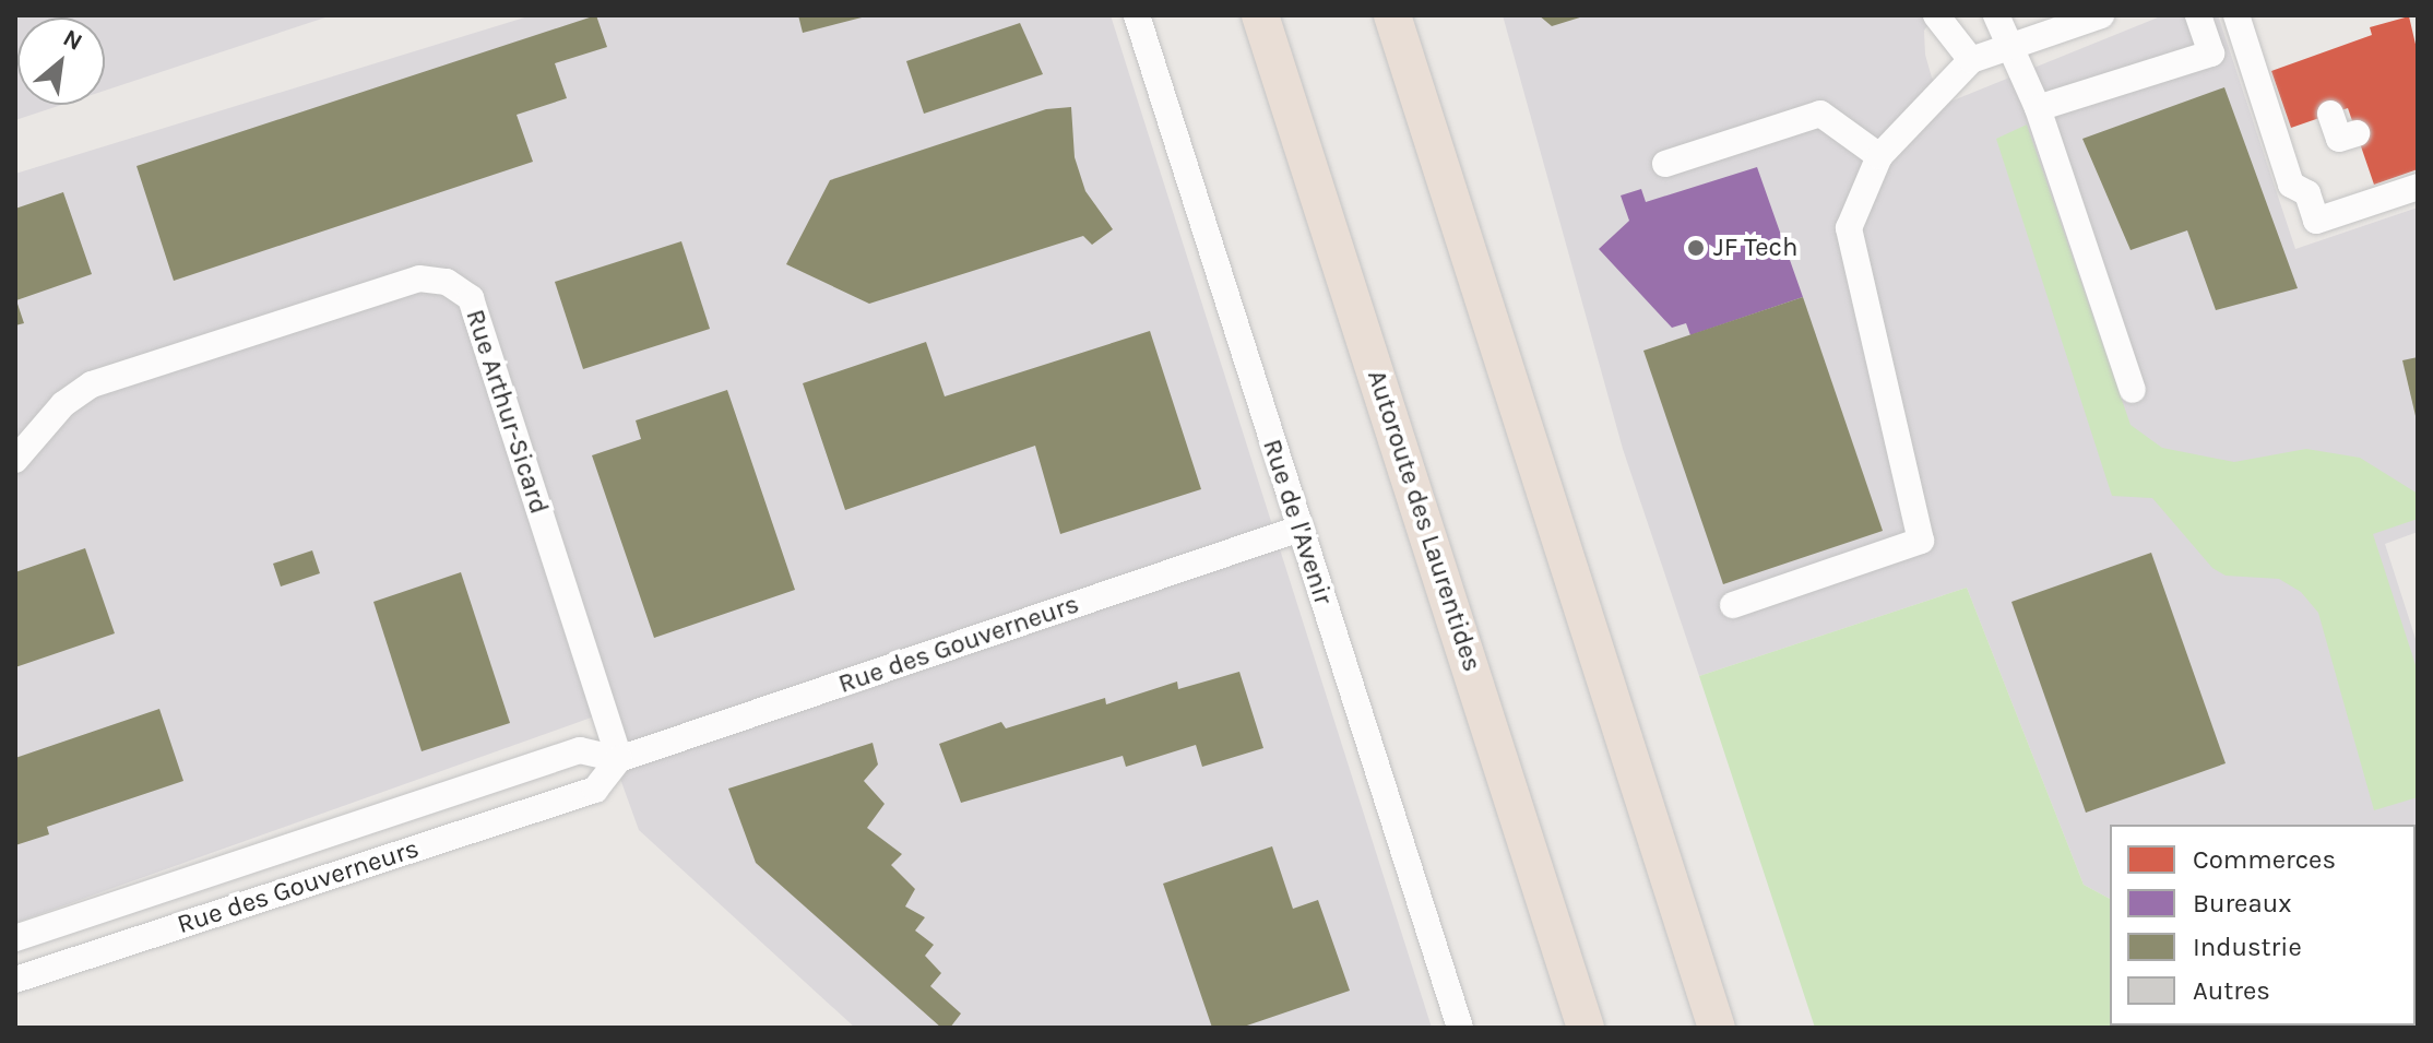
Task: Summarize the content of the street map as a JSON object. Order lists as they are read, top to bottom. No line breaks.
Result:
{"streets":{"highway":["Autoroute des Laurentides"],"street":["Rue Arthur-Sicard","Rue de l'Avenir","Rue des Gouverneurs"]},"crossings":[["Rue Arthur-Sicard","Rue des Gouverneurs"],["Rue de l'Avenir","Rue des Gouverneurs"]],"places":["JF Tech"],"legend":["Commerces","Bureaux","Industrie","Autres"],"north":"top right"}
